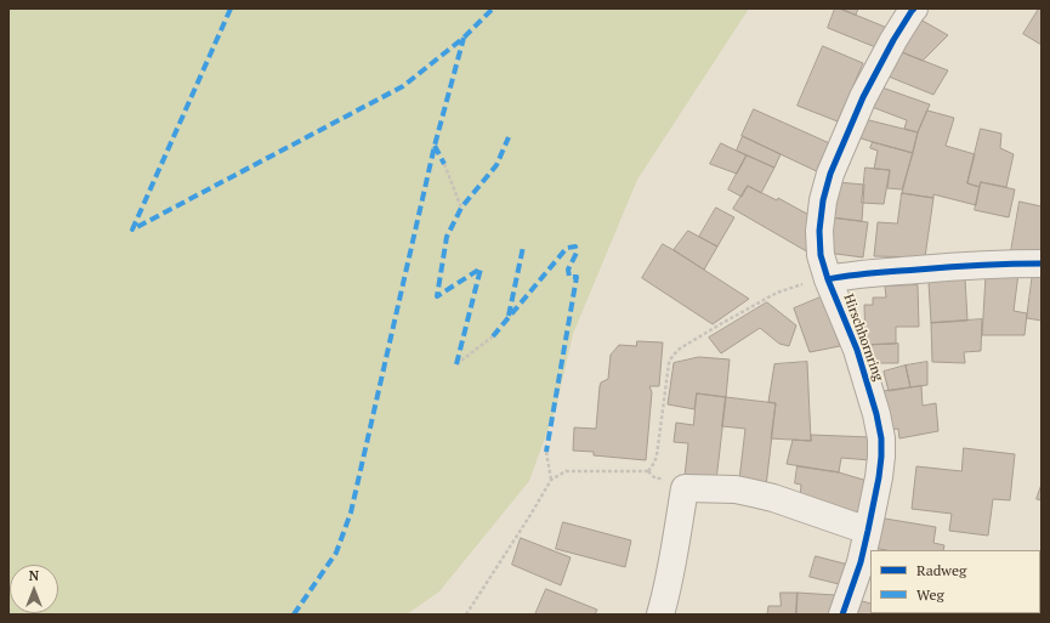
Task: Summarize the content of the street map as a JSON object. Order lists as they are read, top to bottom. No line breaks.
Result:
{"streets":{"street":["Hirschhornring"]},"legend":["Radweg","Weg"],"north":"top"}
